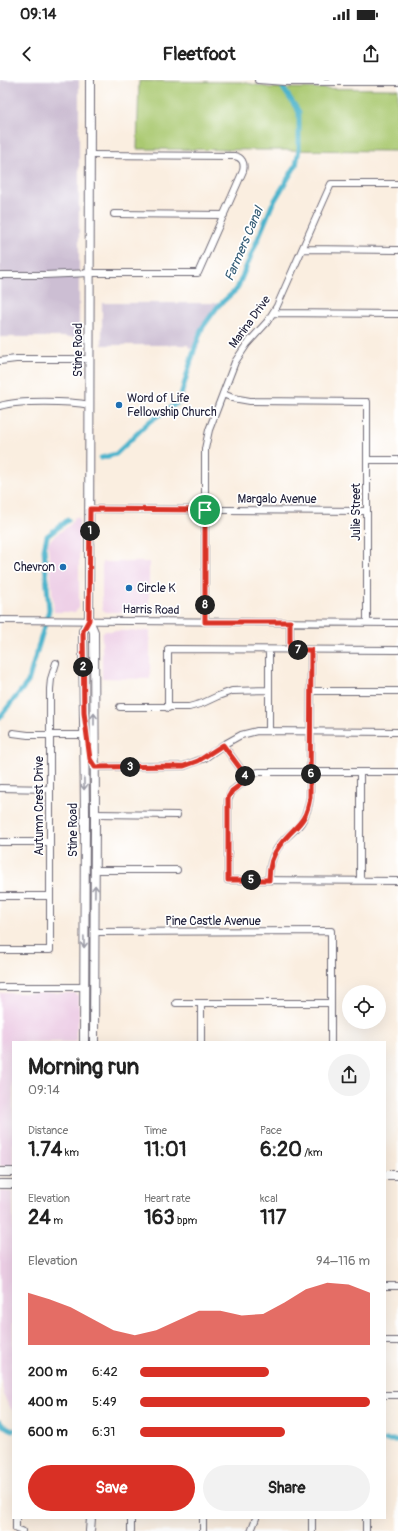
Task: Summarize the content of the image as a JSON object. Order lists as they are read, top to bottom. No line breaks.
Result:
{"streets":{"main road":["Stine Road"],"street":["Marina Drive","Margalo Avenue","Julie Street","Harris Road","Autumn Crest Drive","Pine Castle Avenue"]},"crossings":[["Marina Drive","Margalo Avenue"],["Marina Drive","Julie Street"],["Marina Drive","Harris Road"],["Stine Road","Margalo Avenue"],["Stine Road","Harris Road"],["Stine Road","Pine Castle Avenue"],["Margalo Avenue","Julie Street"],["Julie Street","Harris Road"]],"water":["Farmers Canal"],"places":["Word of Life Fellowship Church","Chevron","Circle K"],"page":{"status":"09:14","header":"Fleetfoot","pins":["1","8","7","2","3","6","4","5"],"heading":["Morning run","09:14"],"stats":[["Distance","1.74 km"],["Time","11:01"],["Pace","6:20 /km"],["Elevation","24 m"],["Heart rate","163 bpm"],["kcal","117"]],"chart":["Elevation","94–116 m"],"list":[{"name":"200 m","note":"6:42"},{"name":"400 m","note":"5:49"},{"name":"600 m","note":"6:31"}],"buttons":["Save","Share"]}}
